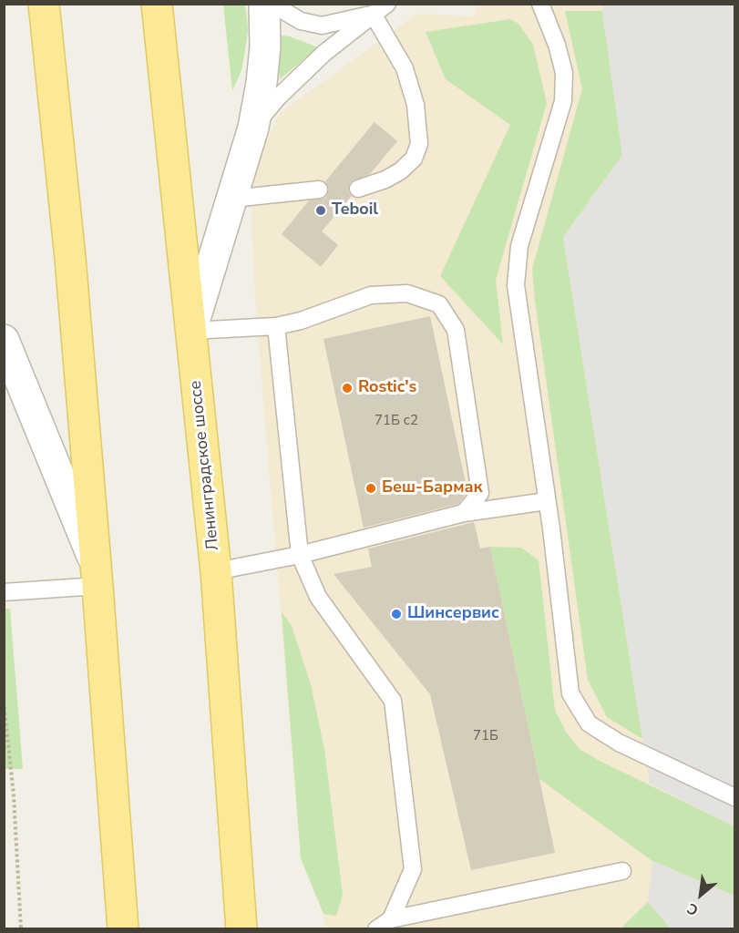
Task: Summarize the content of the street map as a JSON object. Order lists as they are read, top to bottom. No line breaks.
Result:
{"streets":{"main road":["Ленинградское шоссе"]},"places":["Teboil","Rostic's","Беш-Бармак","Шинсервис"],"house_numbers":["71Б с2","71Б"],"north":"bottom left"}
